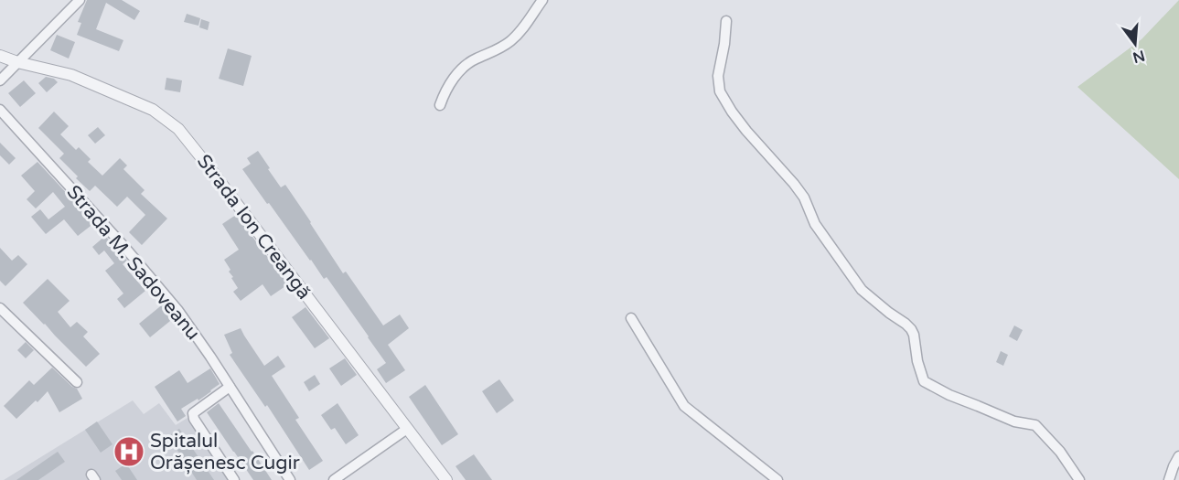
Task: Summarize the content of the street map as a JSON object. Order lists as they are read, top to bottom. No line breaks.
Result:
{"streets":{"street":["Strada Ion Creangă","Strada M. Sadoveanu"]},"places":{"hospital":["Spitalul Orășenesc Cugir"]},"north":"bottom"}
